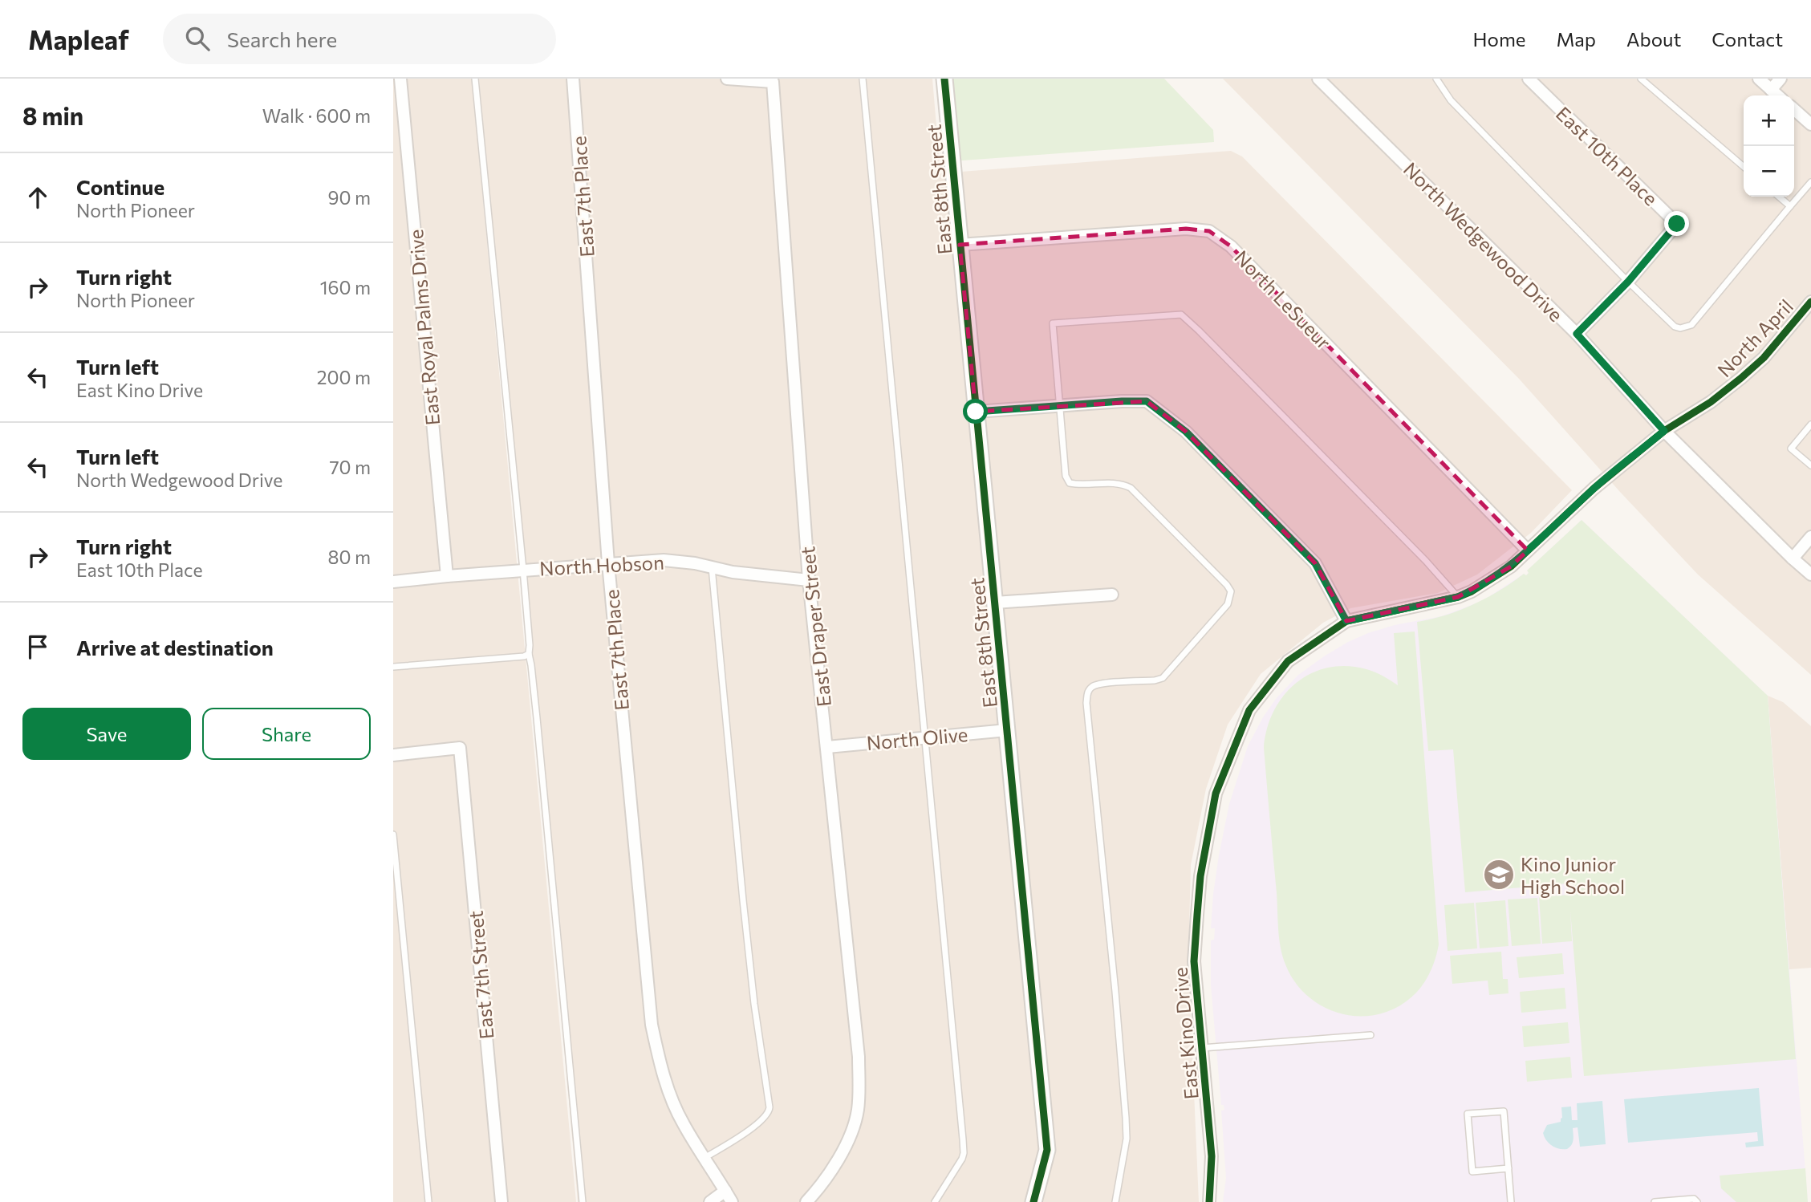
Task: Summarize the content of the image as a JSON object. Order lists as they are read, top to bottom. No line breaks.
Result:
{"streets":{"street":["East 10th Place","East 8th Street","East 7th Place","North Wedgewood Drive","North LeSueur","East Royal Palms Drive","North April","North Hobson","East Draper Street","North Olive","East 7th Street","East Kino Drive"]},"crossings":[["East 10th Place","North Wedgewood Drive"],["East 8th Street","North LeSueur"],["East 8th Street","North Olive"],["East 7th Place","North Hobson"],["North Wedgewood Drive","North April"],["North Wedgewood Drive","East Kino Drive"],["North LeSueur","East Kino Drive"],["East Royal Palms Drive","North Hobson"],["North April","East Kino Drive"],["North Hobson","East Draper Street"],["East Draper Street","North Olive"]],"places":{"school or university":["Kino Junior High School"]},"page":{"header":"Mapleaf","search":"Search here","nav":["Home","Map","About","Contact"],"heading":["8 min","Walk · 600 m"],"map_buttons":["+","−"],"list":[["Continue","North Pioneer","90 m"],["Turn right","North Pioneer","160 m"],["Turn left","East Kino Drive","200 m"],["Turn left","North Wedgewood Drive","70 m"],["Turn right","East 10th Place","80 m"],"Arrive at destination"],"buttons":["Save","Share"]}}
